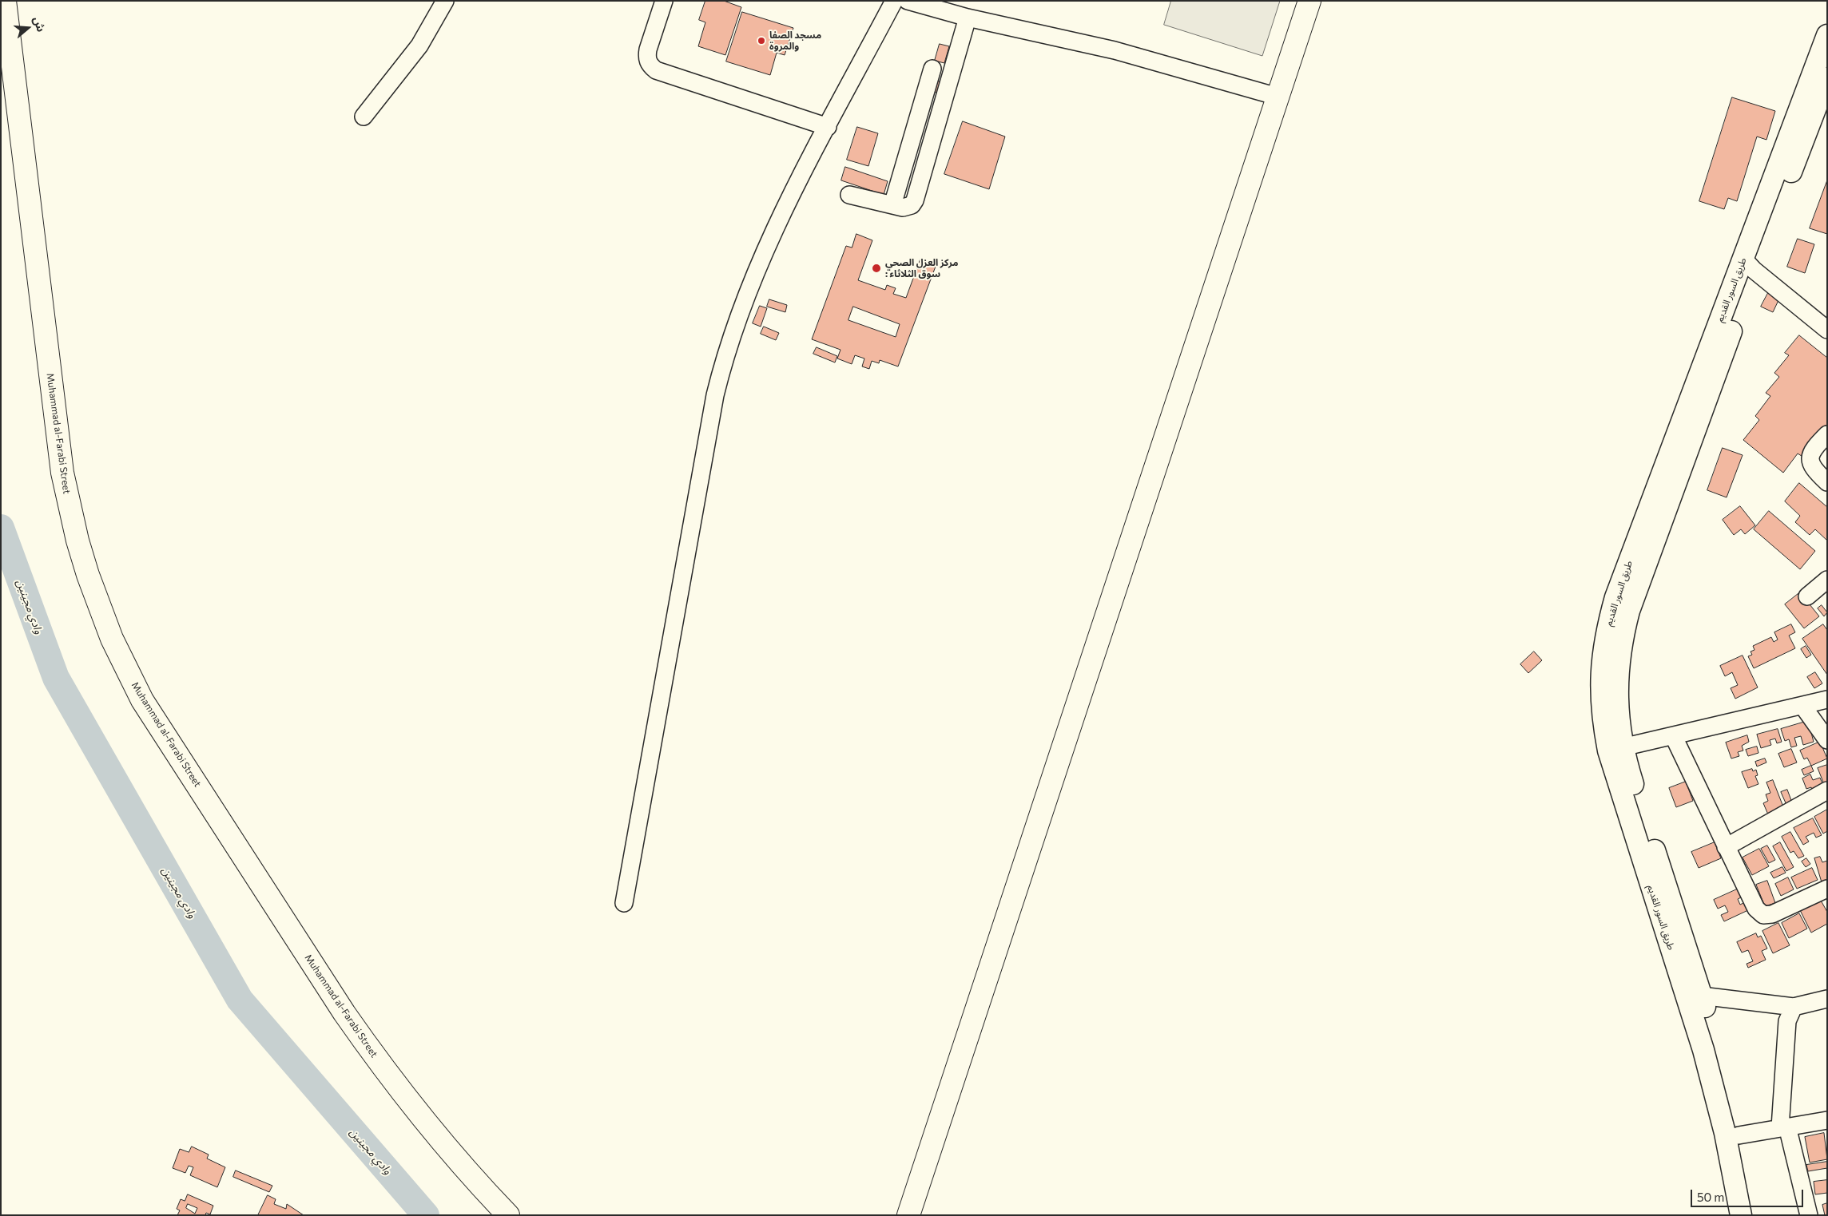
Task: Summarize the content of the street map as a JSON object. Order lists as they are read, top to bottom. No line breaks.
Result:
{"streets":{"highway":["Muhammad al-Farabi Street"],"main road":["طريق السور القديم"]},"water":["وادي مجينين"],"places":["مسجد الصفا والمروة","مركز العزل الصحي : سوق الثلاثاء"],"scale_bar":"50 m","north":"right"}
